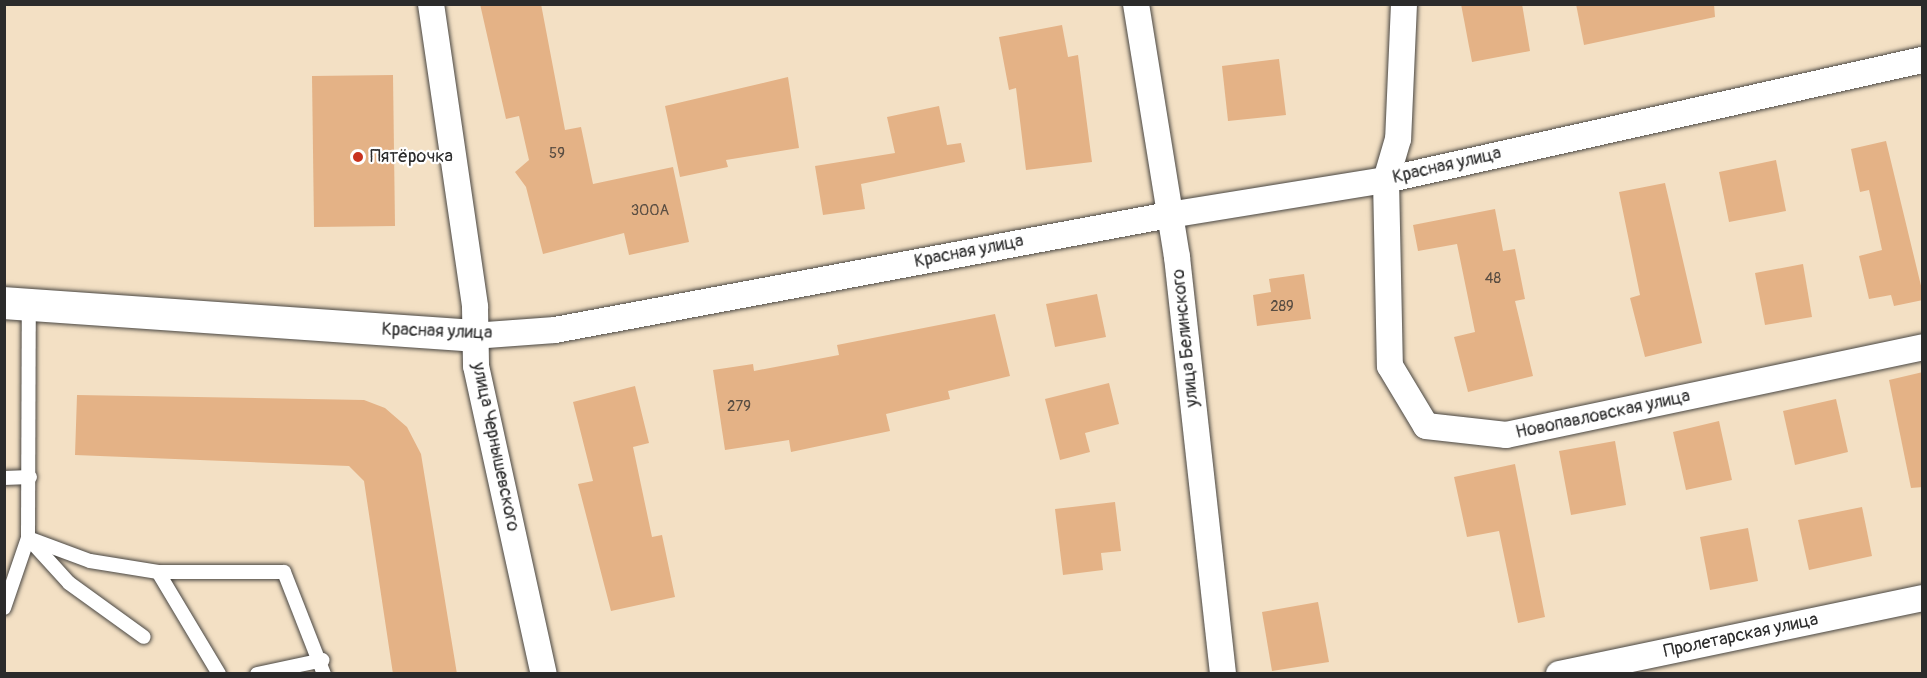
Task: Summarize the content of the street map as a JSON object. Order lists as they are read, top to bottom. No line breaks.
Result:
{"streets":{"street":["Красная улица","улица Белинского","Новопавловская улица","улица Чернышевского","Пролетарская улица"]},"crossings":[["Красная улица","улица Белинского"],["Красная улица","Новопавловская улица"],["Красная улица","улица Чернышевского"]],"places":["Пятёрочка"],"house_numbers":["59","300А","48","289","279"]}
